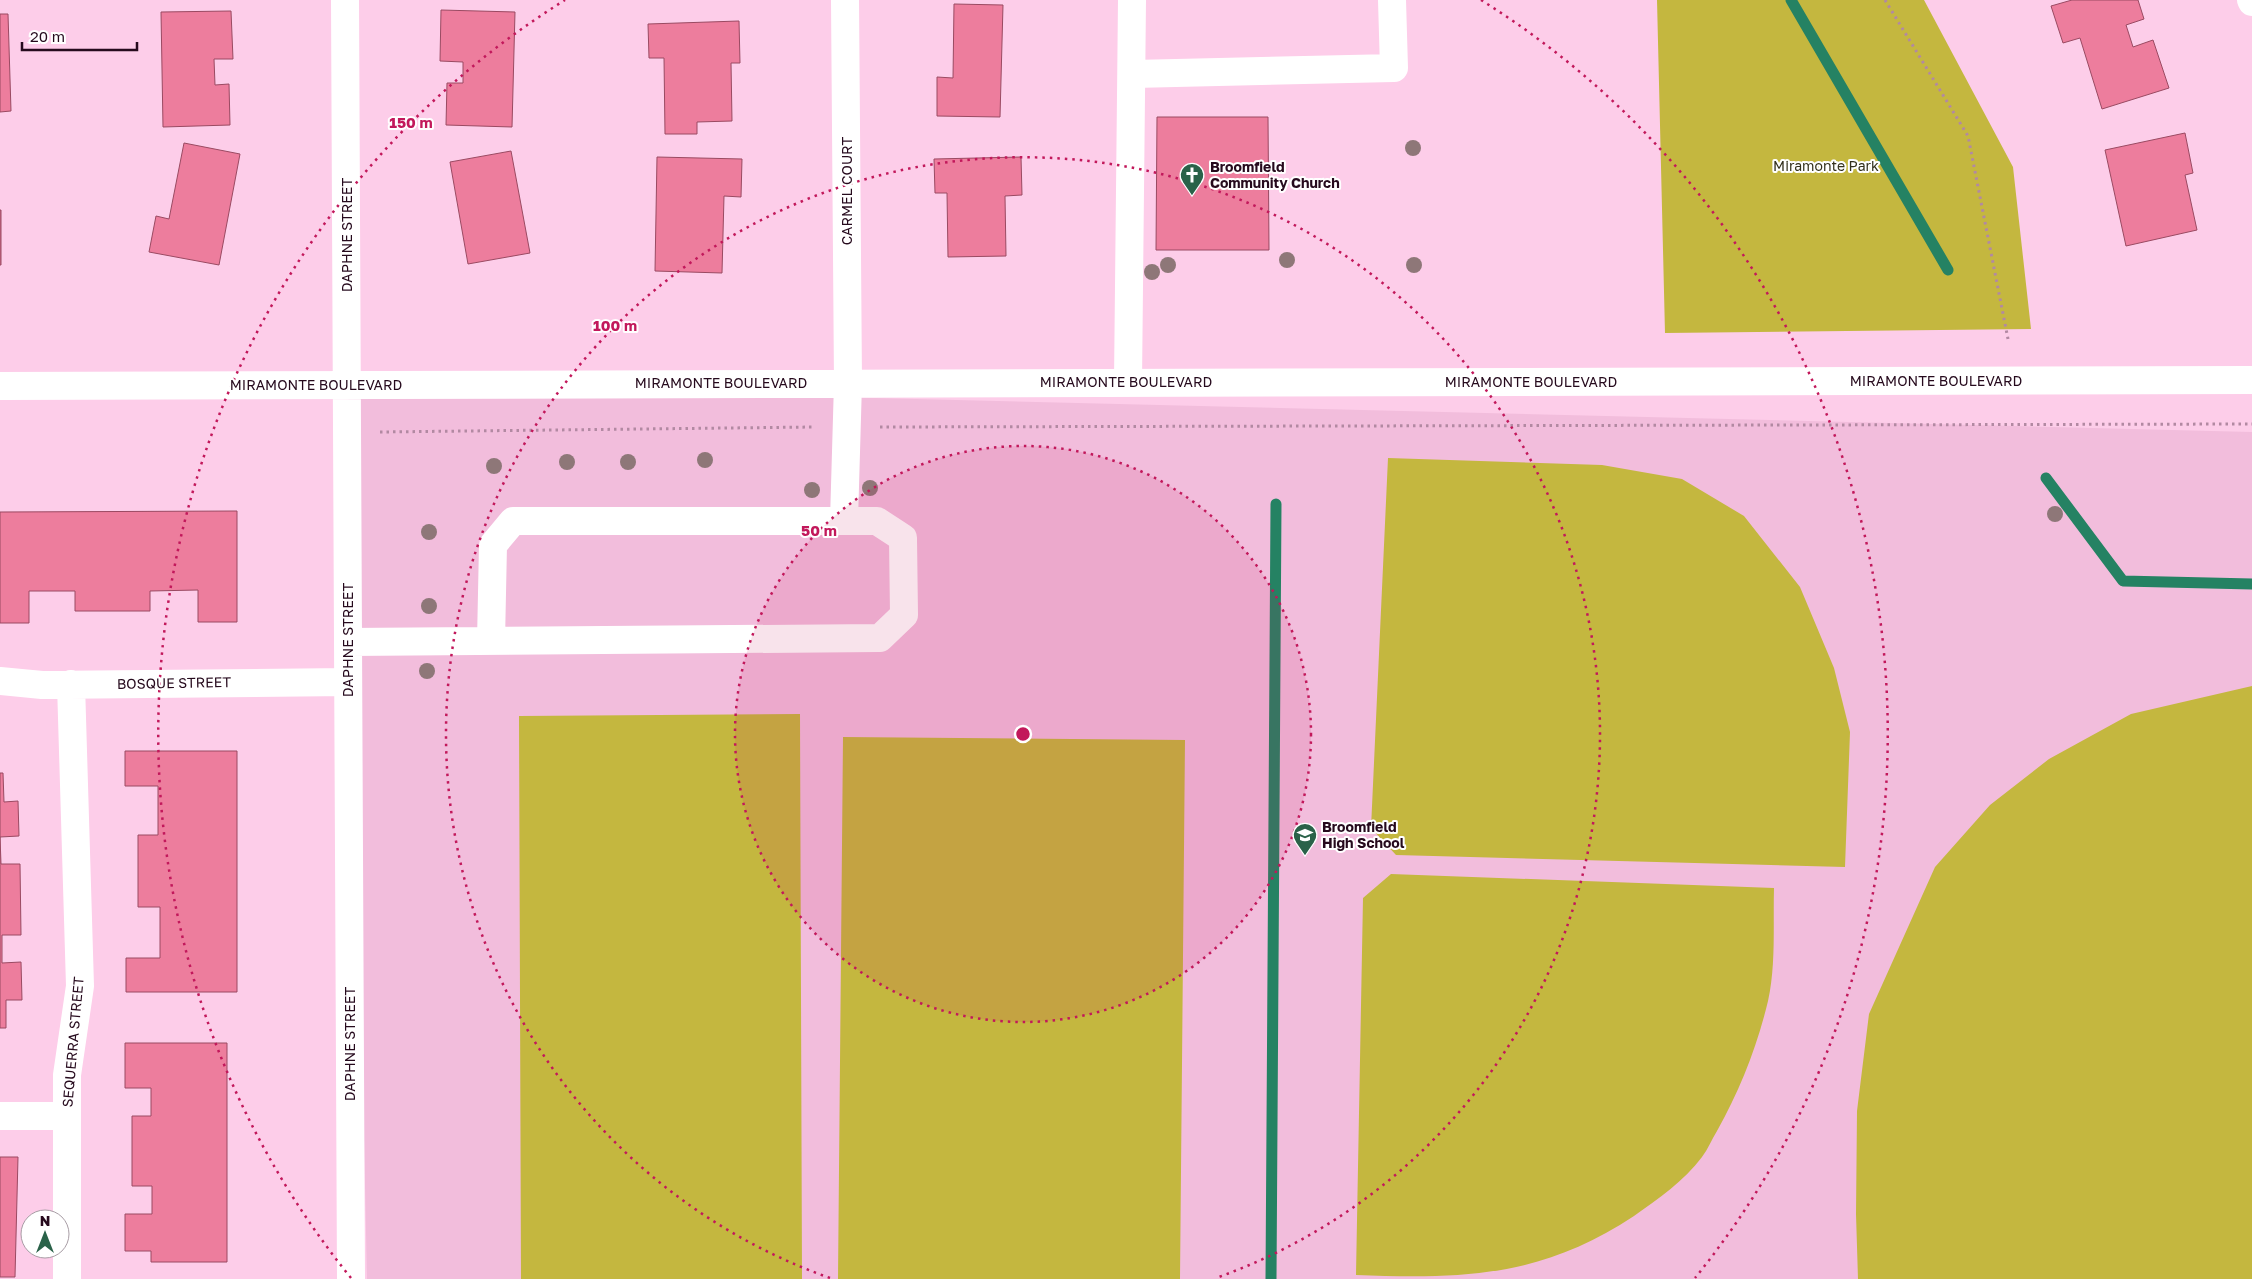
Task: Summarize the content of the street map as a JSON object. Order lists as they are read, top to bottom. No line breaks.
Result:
{"streets":{"street":["CARMEL COURT","DAPHNE STREET","MIRAMONTE BOULEVARD","BOSQUE STREET","SEQUERRA STREET"]},"crossings":[["CARMEL COURT","MIRAMONTE BOULEVARD"],["DAPHNE STREET","MIRAMONTE BOULEVARD"],["DAPHNE STREET","BOSQUE STREET"],["BOSQUE STREET","SEQUERRA STREET"]],"parks":["Miramonte Park"],"places":{"church":["Broomfield Community Church"],"school or university":["Broomfield High School"]},"scale_bar":"20 m","north":"top","rings":["150 m","100 m","50 m"]}
